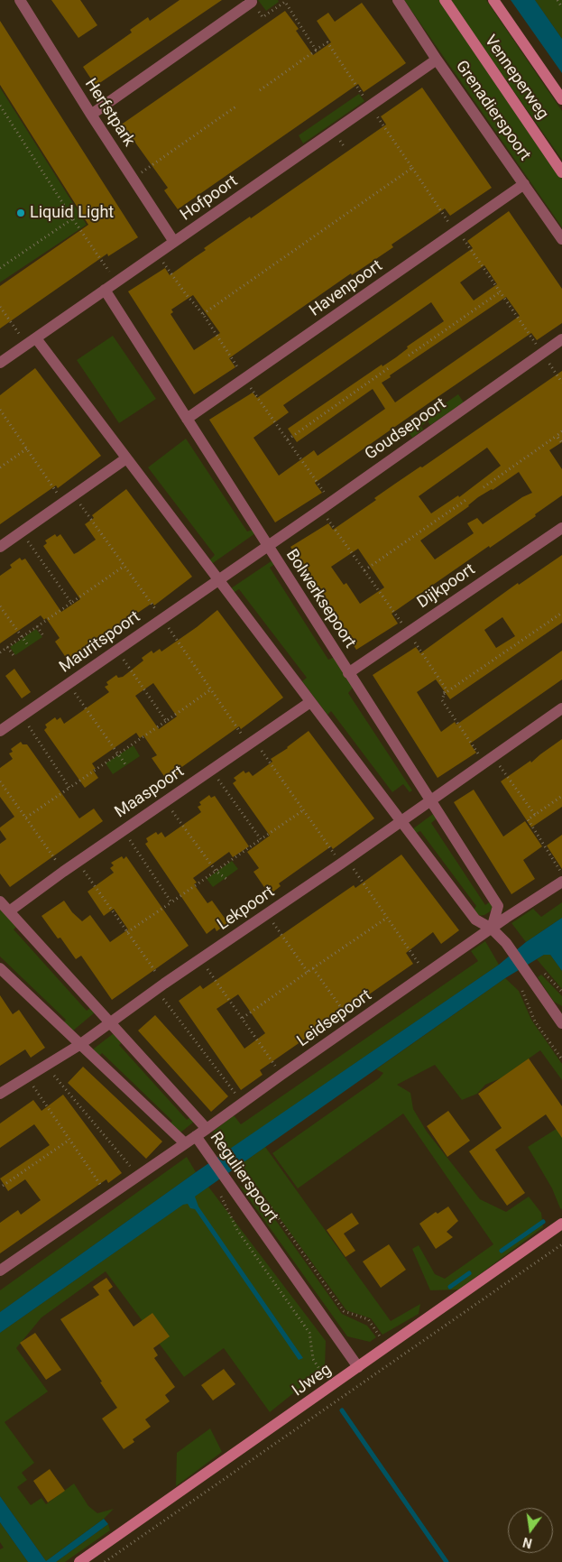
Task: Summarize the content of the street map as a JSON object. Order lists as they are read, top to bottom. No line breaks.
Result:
{"streets":{"street":["Venneperweg","Grenadierspoort","Herfstpark","Hofpoort","Havenpoort","Goudsepoort","Dijkpoort","Bolwerksepoort","Mauritspoort","Maaspoort","Lekpoort","Leidsepoort","Regulierspoort","IJweg"]},"crossings":[["Grenadierspoort","Hofpoort"],["Grenadierspoort","Havenpoort"],["Herfstpark","Hofpoort"],["Hofpoort","Bolwerksepoort"],["Havenpoort","Bolwerksepoort"],["Goudsepoort","Bolwerksepoort"],["Goudsepoort","Mauritspoort"],["Dijkpoort","Bolwerksepoort"],["Bolwerksepoort","Lekpoort"],["Bolwerksepoort","Leidsepoort"],["Maaspoort","Regulierspoort"],["Lekpoort","Regulierspoort"],["Leidsepoort","Regulierspoort"],["Regulierspoort","IJweg"]],"places":["Liquid Light"],"north":"bottom"}
